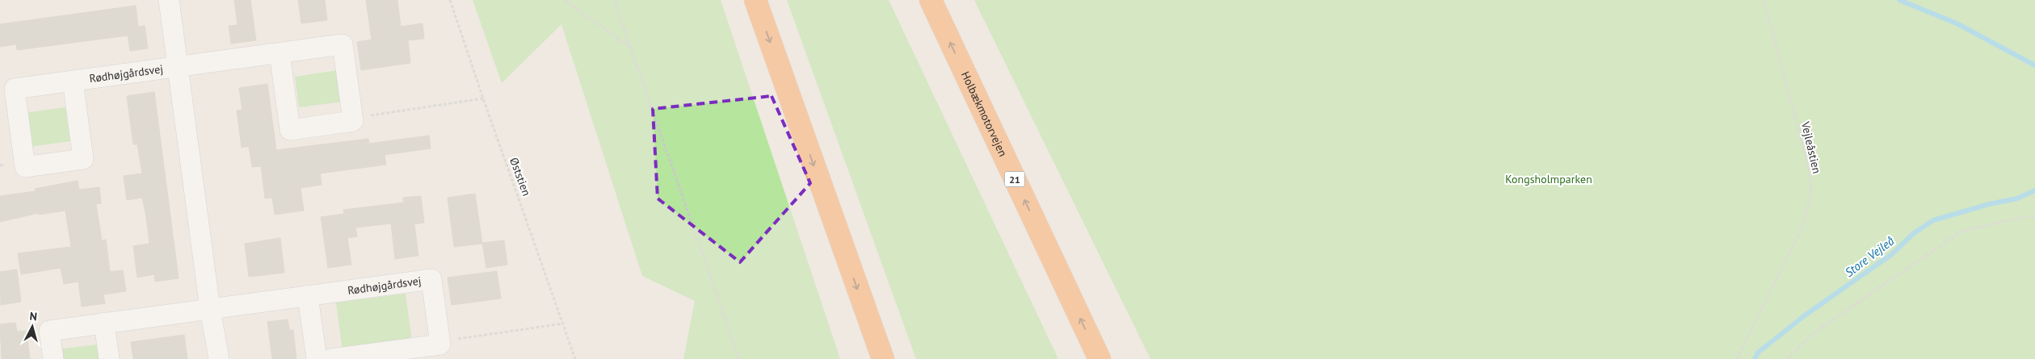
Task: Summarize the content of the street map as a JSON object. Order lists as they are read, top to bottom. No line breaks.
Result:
{"streets":{"highway":["Holbækmotorvejen","21"],"street":["Rødhøjgårdsvej"],"path":["Vejleåstien","Øststien"]},"water":["Store Vejleå"],"parks":["Kongsholmparken"],"north":"top"}
